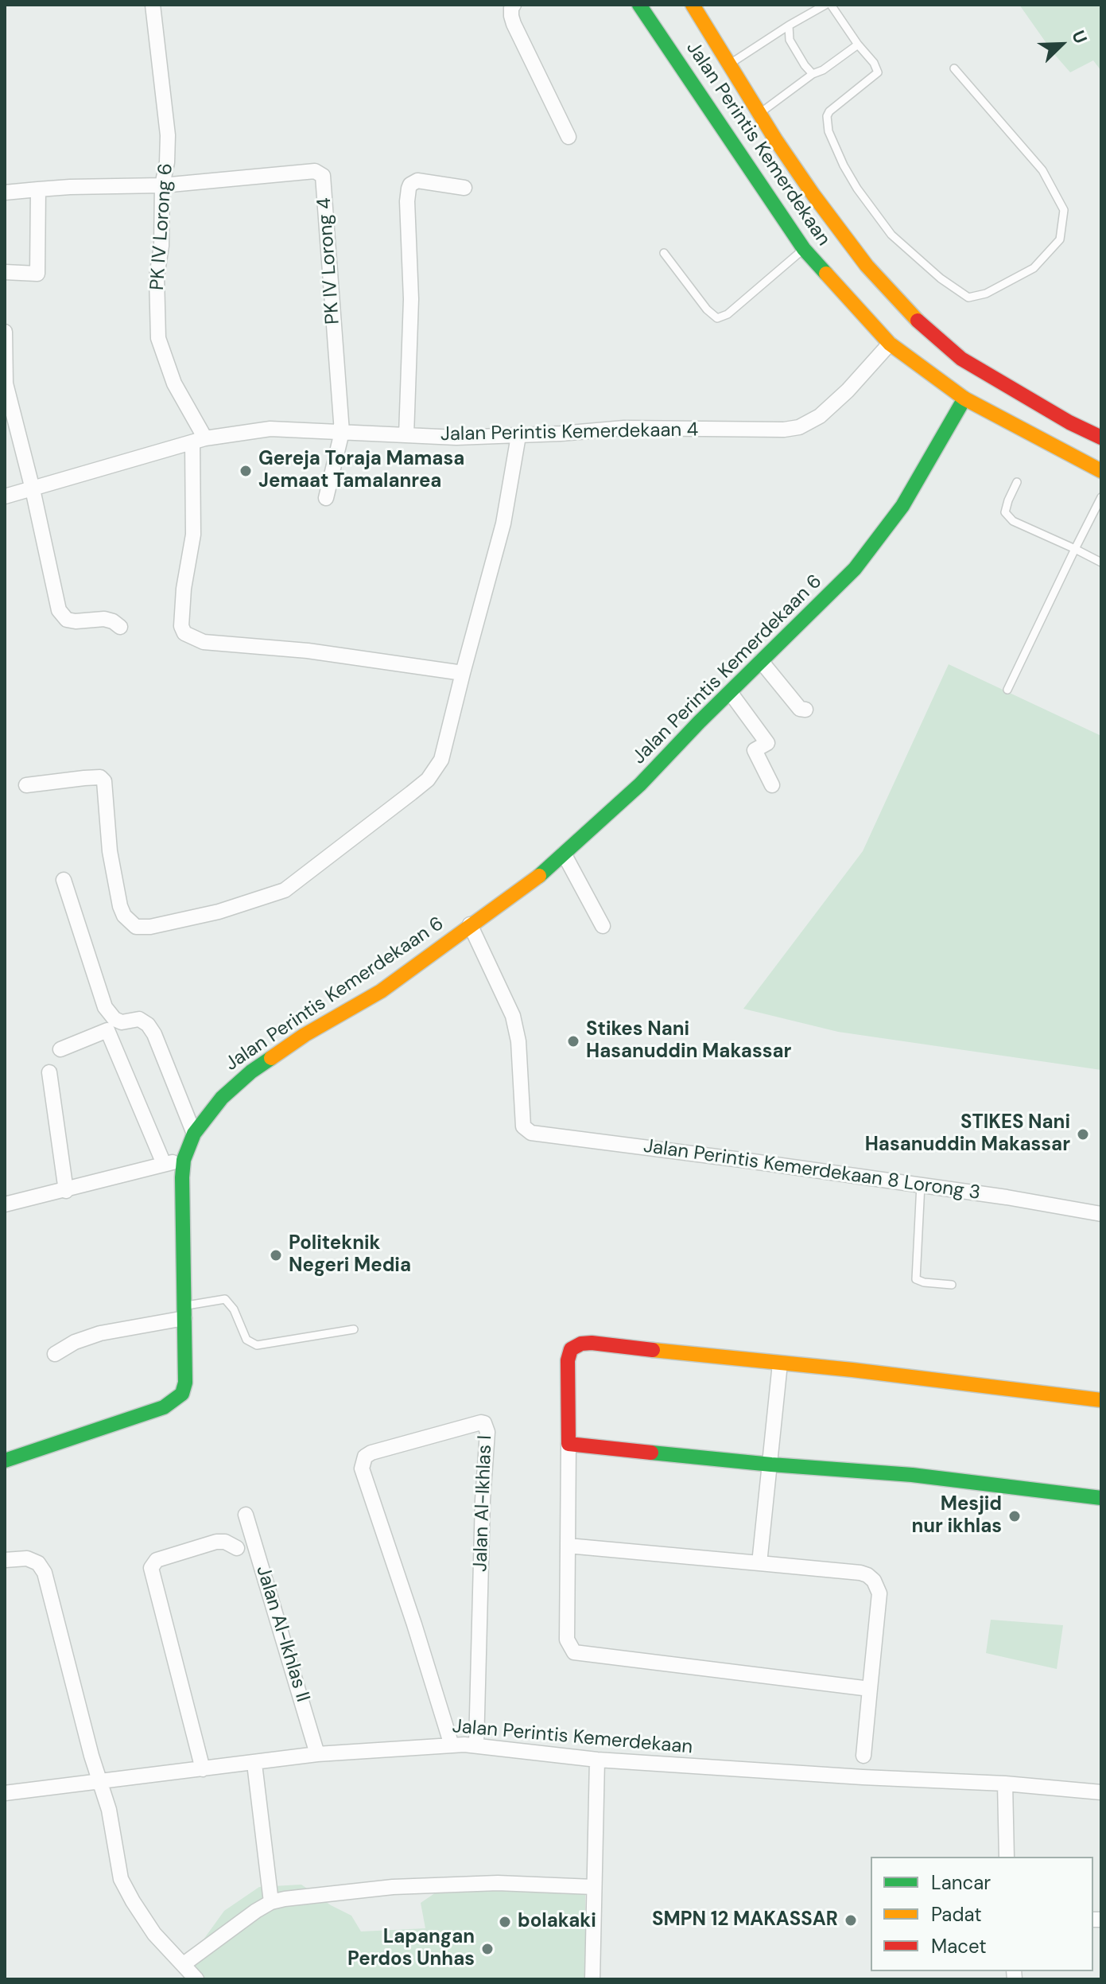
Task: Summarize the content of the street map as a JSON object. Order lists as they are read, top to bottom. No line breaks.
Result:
{"streets":{"main road":["Jalan Perintis Kemerdekaan","Jalan Perintis Kemerdekaan 6"],"street":["PK IV Lorong 6","PK IV Lorong 4","Jalan Perintis Kemerdekaan 4","Jalan Perintis Kemerdekaan 8 Lorong 3","Jalan Al-Ikhlas I","Jalan Al-Ikhlas II"]},"crossings":[["Jalan Perintis Kemerdekaan","Jalan Perintis Kemerdekaan 4"],["Jalan Perintis Kemerdekaan","Jalan Perintis Kemerdekaan 6"],["Jalan Perintis Kemerdekaan","Jalan Al-Ikhlas I"],["Jalan Perintis Kemerdekaan","Jalan Al-Ikhlas II"],["PK IV Lorong 6","PK IV Lorong 4"],["PK IV Lorong 6","Jalan Perintis Kemerdekaan 4"],["PK IV Lorong 4","Jalan Perintis Kemerdekaan 4"],["Jalan Perintis Kemerdekaan 6","Jalan Perintis Kemerdekaan 8 Lorong 3"]],"places":["Gereja Toraja Mamasa Jemaat Tamalanrea","Stikes Nani Hasanuddin Makassar","STIKES Nani Hasanuddin Makassar","Politeknik Negeri Media","Mesjid nur ikhlas","SMPN 12 MAKASSAR","bolakaki","Lapangan Perdos Unhas"],"legend":["Lancar","Padat","Macet"],"north":"top right"}
